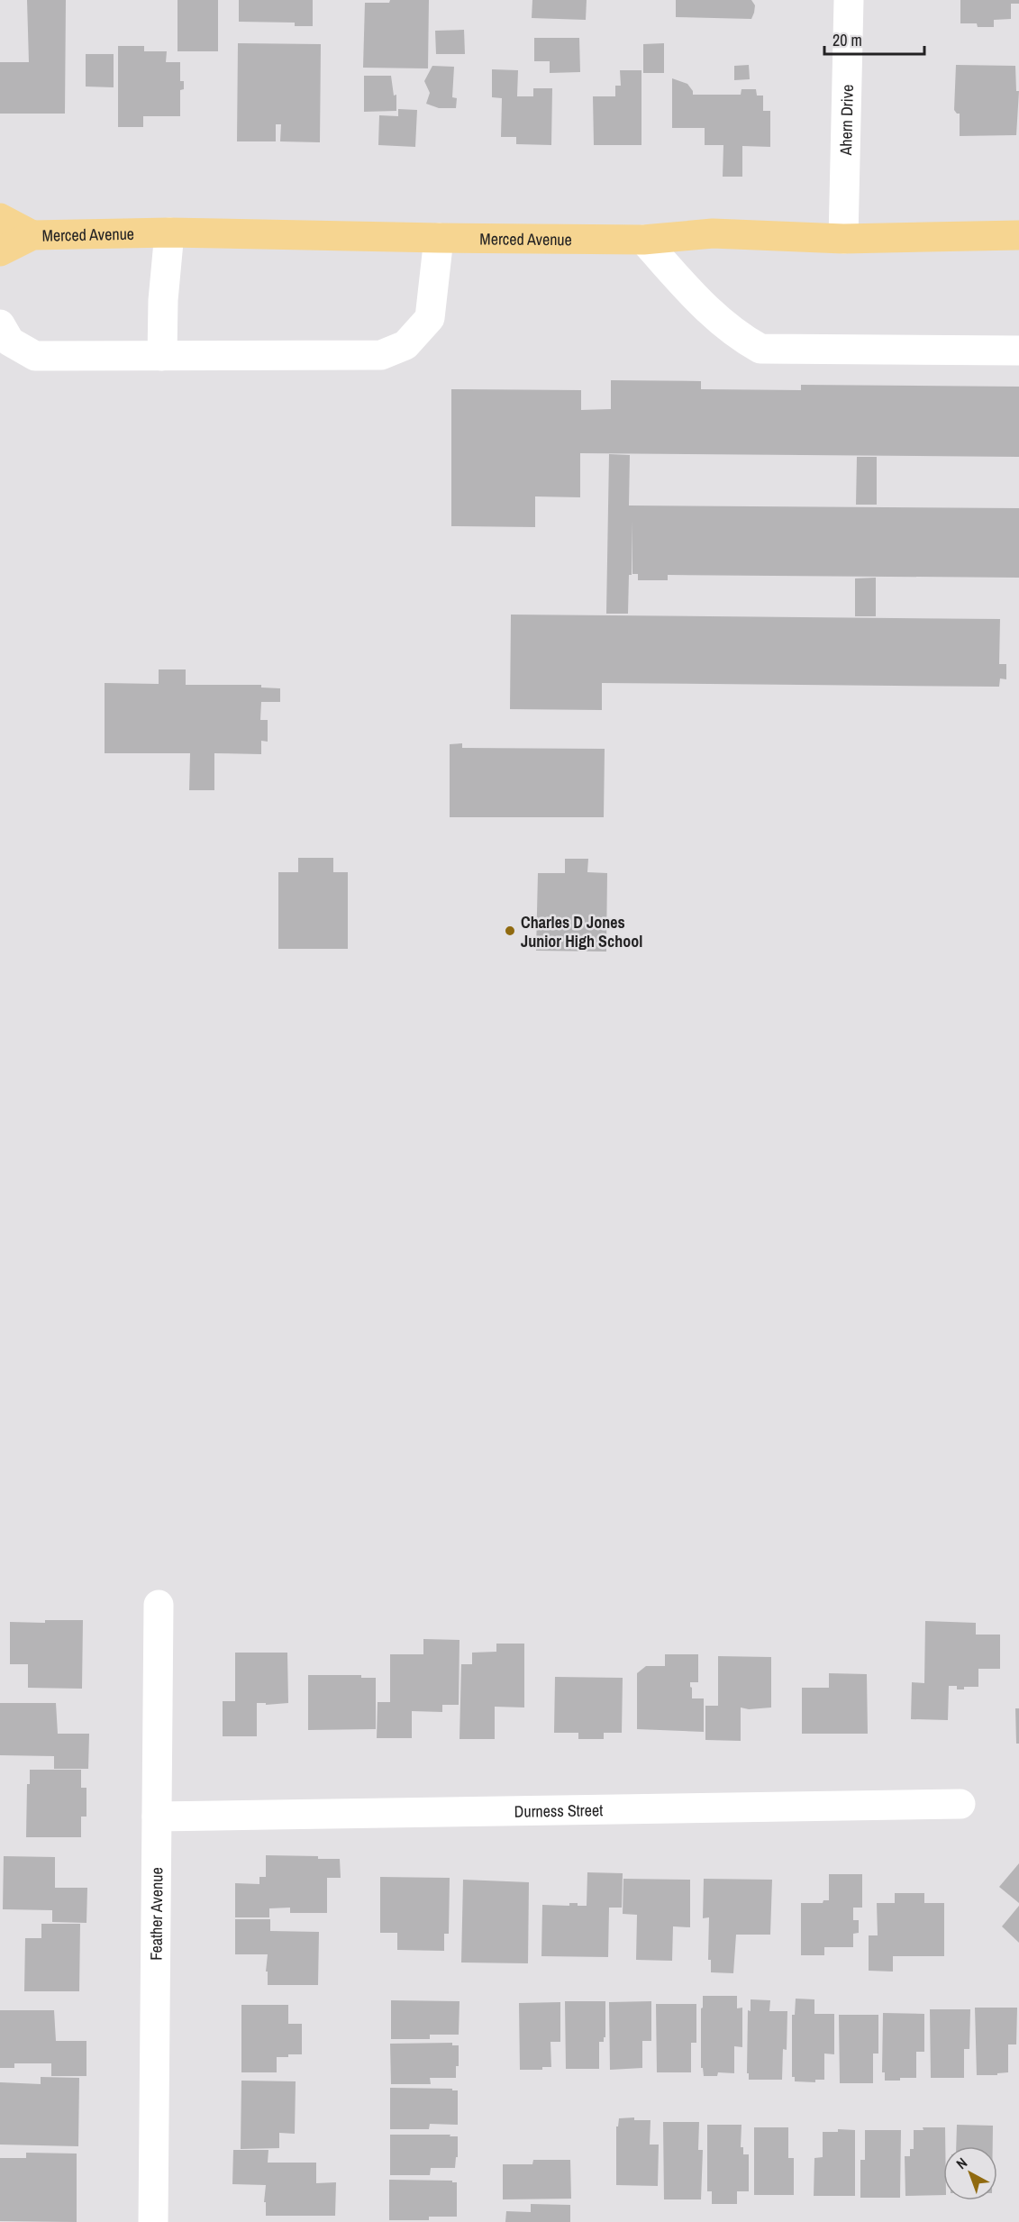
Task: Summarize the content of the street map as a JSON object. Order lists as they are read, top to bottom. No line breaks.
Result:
{"streets":{"main road":["Merced Avenue"],"street":["Ahern Drive","Durness Street","Feather Avenue"]},"crossings":[["Ahern Drive","Merced Avenue"],["Durness Street","Feather Avenue"]],"places":["Charles D Jones Junior High School"],"scale_bar":"20 m","north":"top left"}
